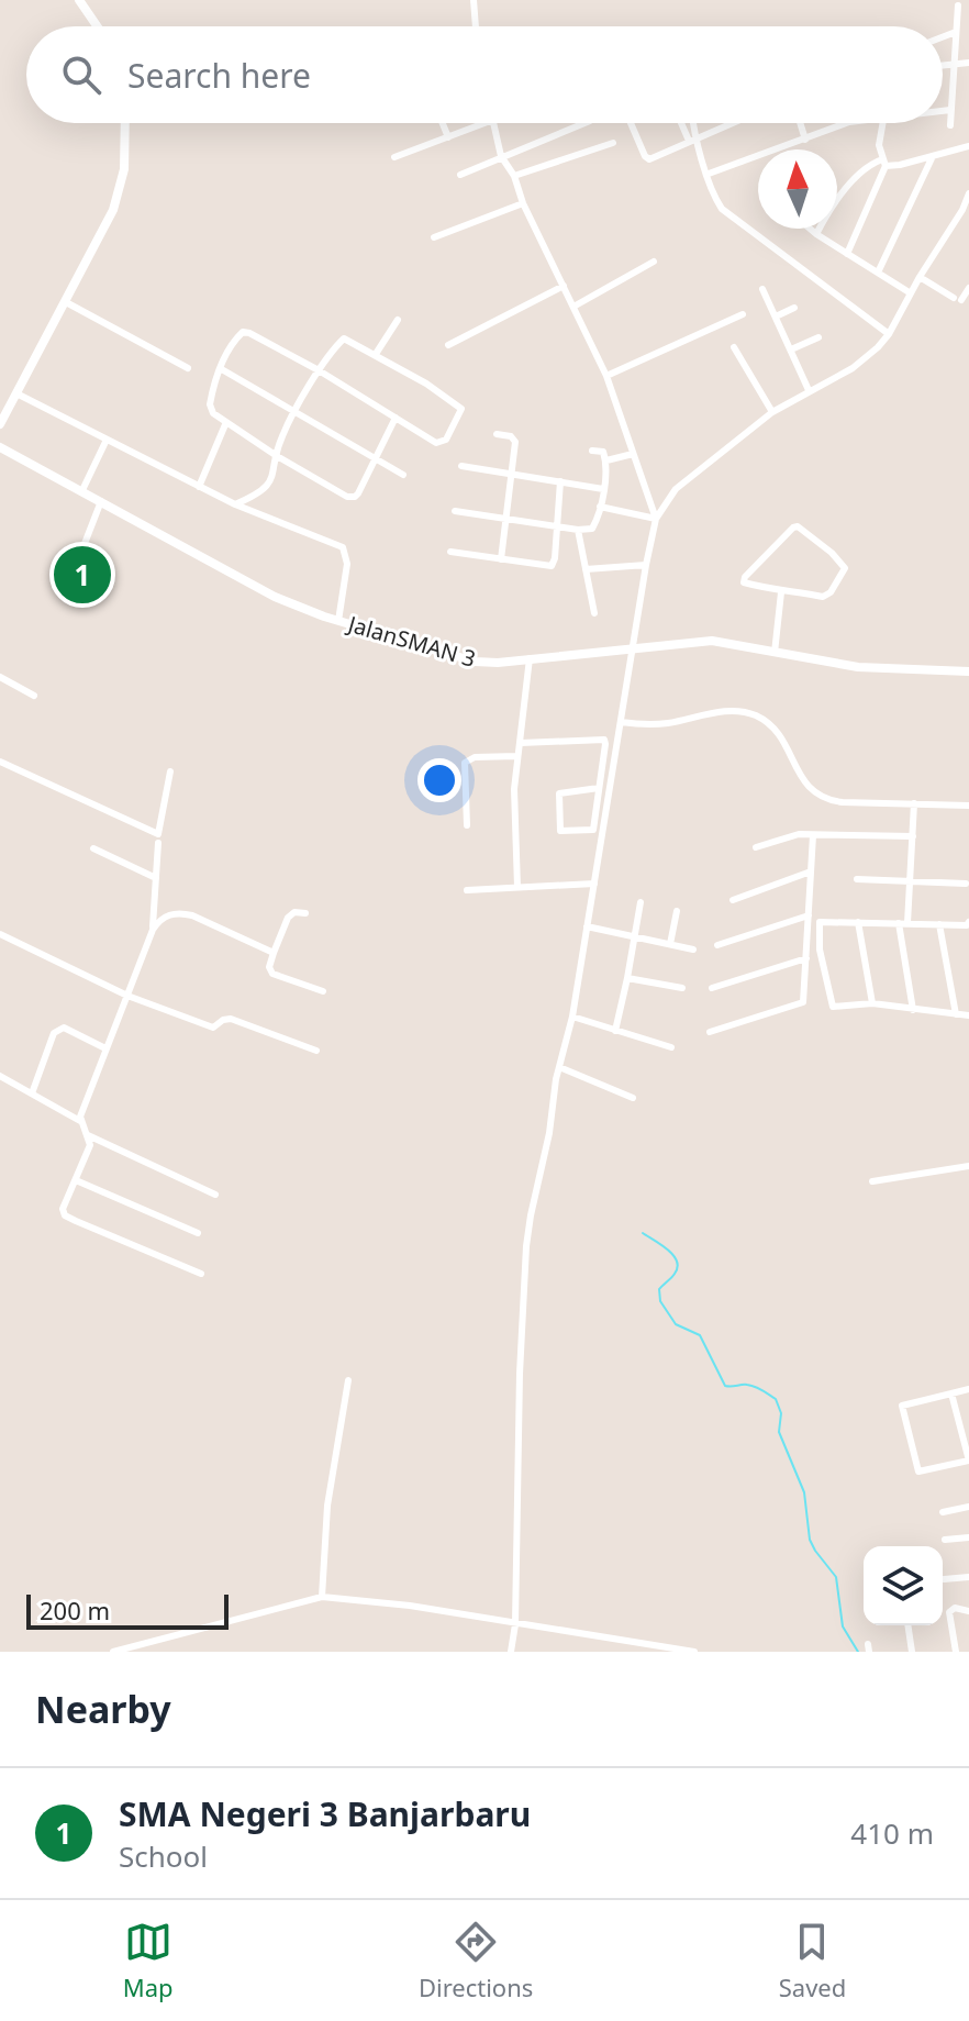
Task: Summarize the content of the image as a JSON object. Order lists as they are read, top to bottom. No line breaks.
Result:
{"streets":{"street":["JalanSMAN 3"]},"scale_bar":"200 m","north":"top","page":{"search":"Search here","pins":"1","scale":"200 m","heading":"Nearby","list":[{"mark":"1","name":"SMA Negeri 3 Banjarbaru","note":"School","value":"410 m"}],"nav":["Map","Directions","Saved"]}}
